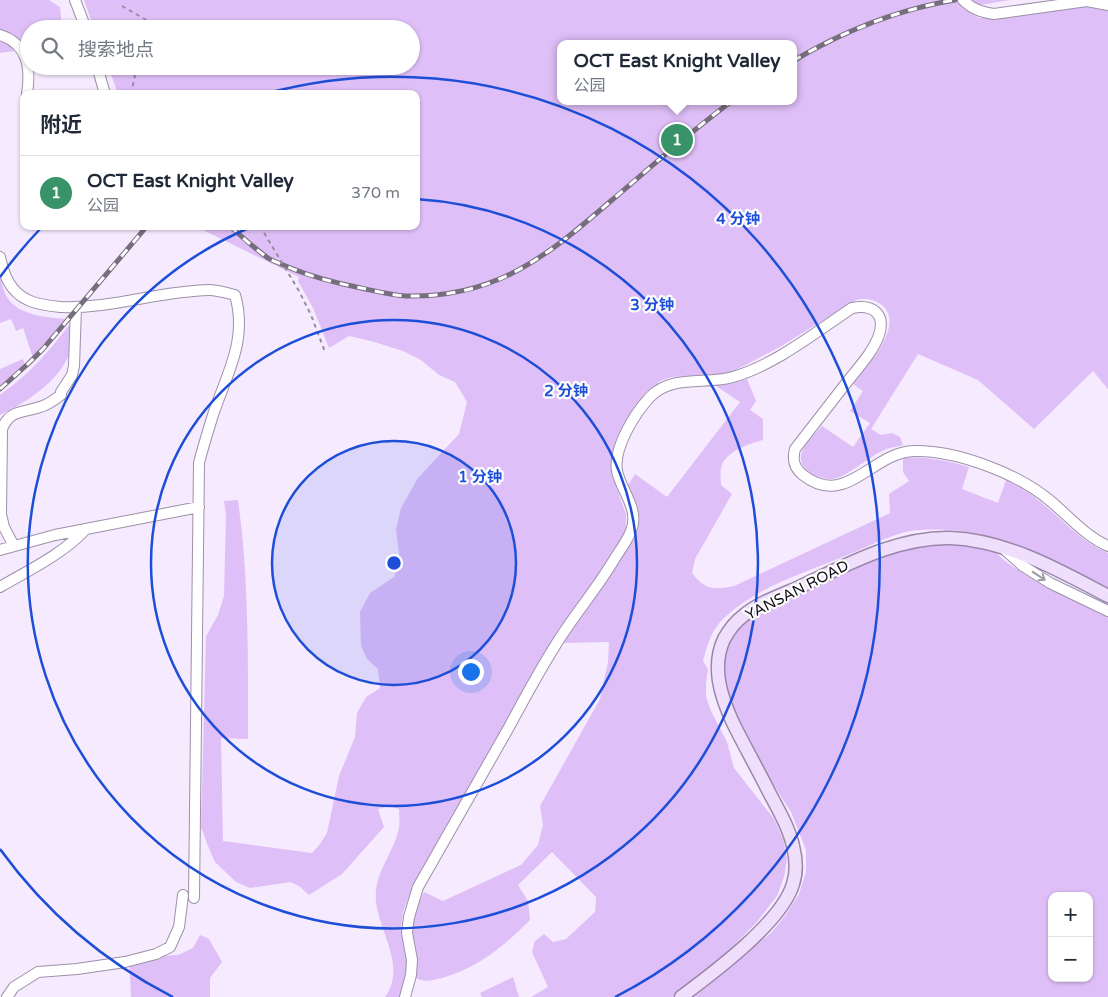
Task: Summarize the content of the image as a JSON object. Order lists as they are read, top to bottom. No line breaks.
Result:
{"streets":{"main road":["YANSAN ROAD"]},"page":{"search":"搜索地点","popup":["OCT East Knight Valley","公园"],"heading":"附近","pins":"1","list":[{"mark":"1","name":"OCT East Knight Valley","note":"公园","value":"370 m"}],"map_buttons":["+","−"]},"rings":["4 分钟","3 分钟","2 分钟","1 分钟"]}
